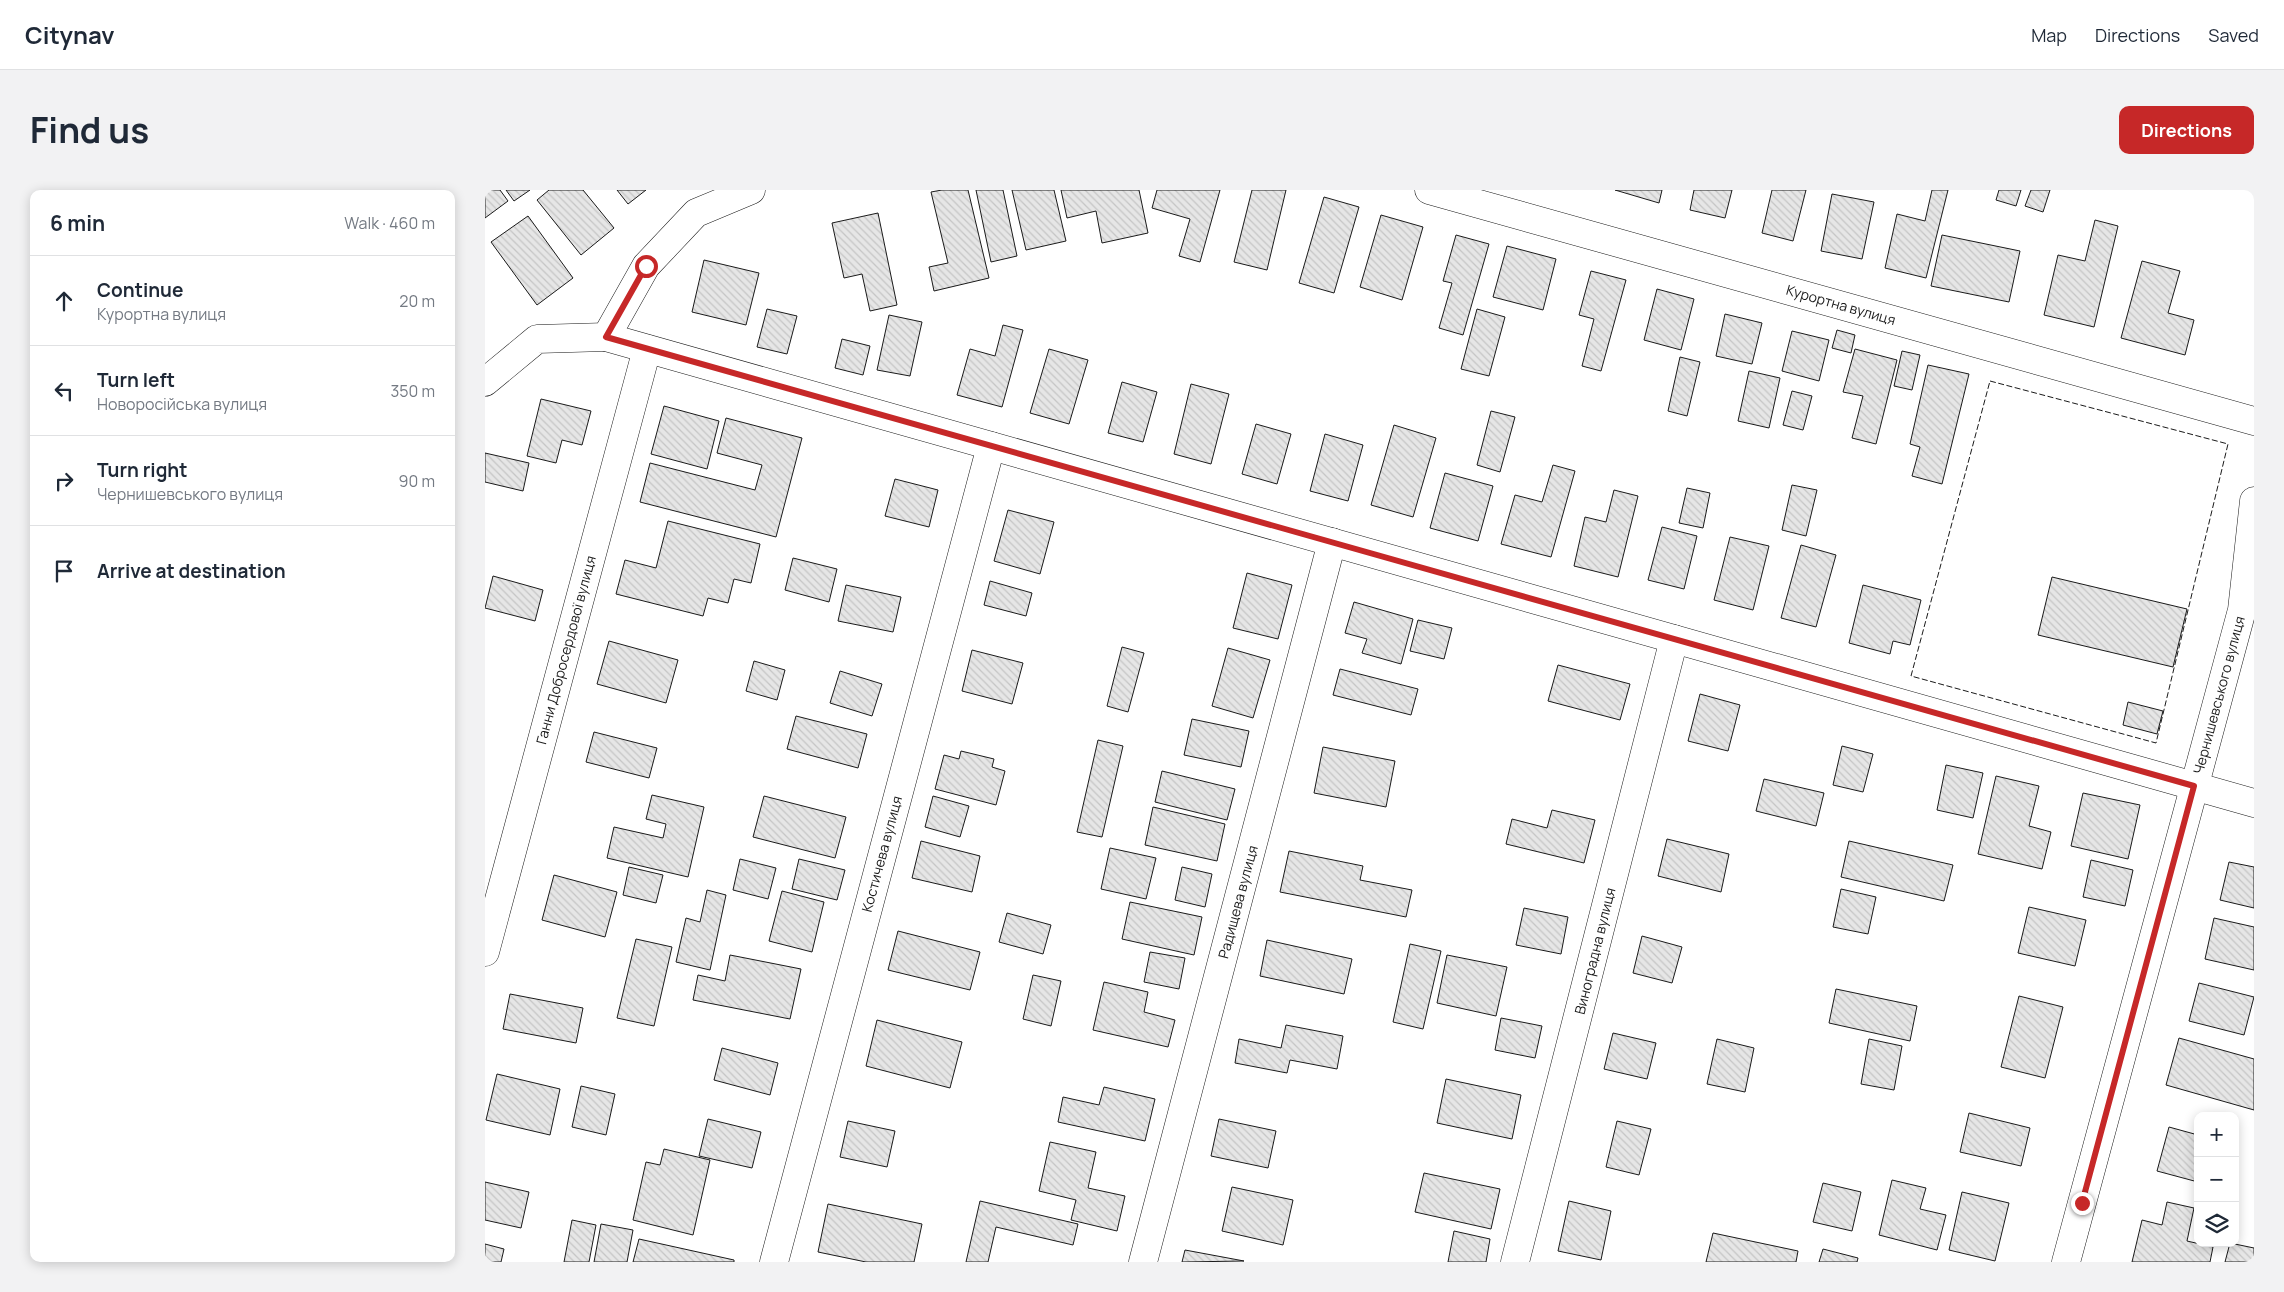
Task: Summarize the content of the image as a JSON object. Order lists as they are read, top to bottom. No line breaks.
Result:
{"streets":{"street":["Курортна вулиця","Ганни Добросердової вулиця","Чернишевського вулиця","Костичева вулиця","Радищева вулиця","Виноградна вулиця"]},"page":{"header":"Citynav","nav":["Map","Directions","Saved"],"title":"Find us","buttons":"Directions","heading":["6 min","Walk · 460 m"],"list":[["Continue","Курортна вулиця","20 m"],["Turn left","Новоросійська вулиця","350 m"],["Turn right","Чернишевського вулиця","90 m"],"Arrive at destination"],"map_buttons":["+","−"]}}
